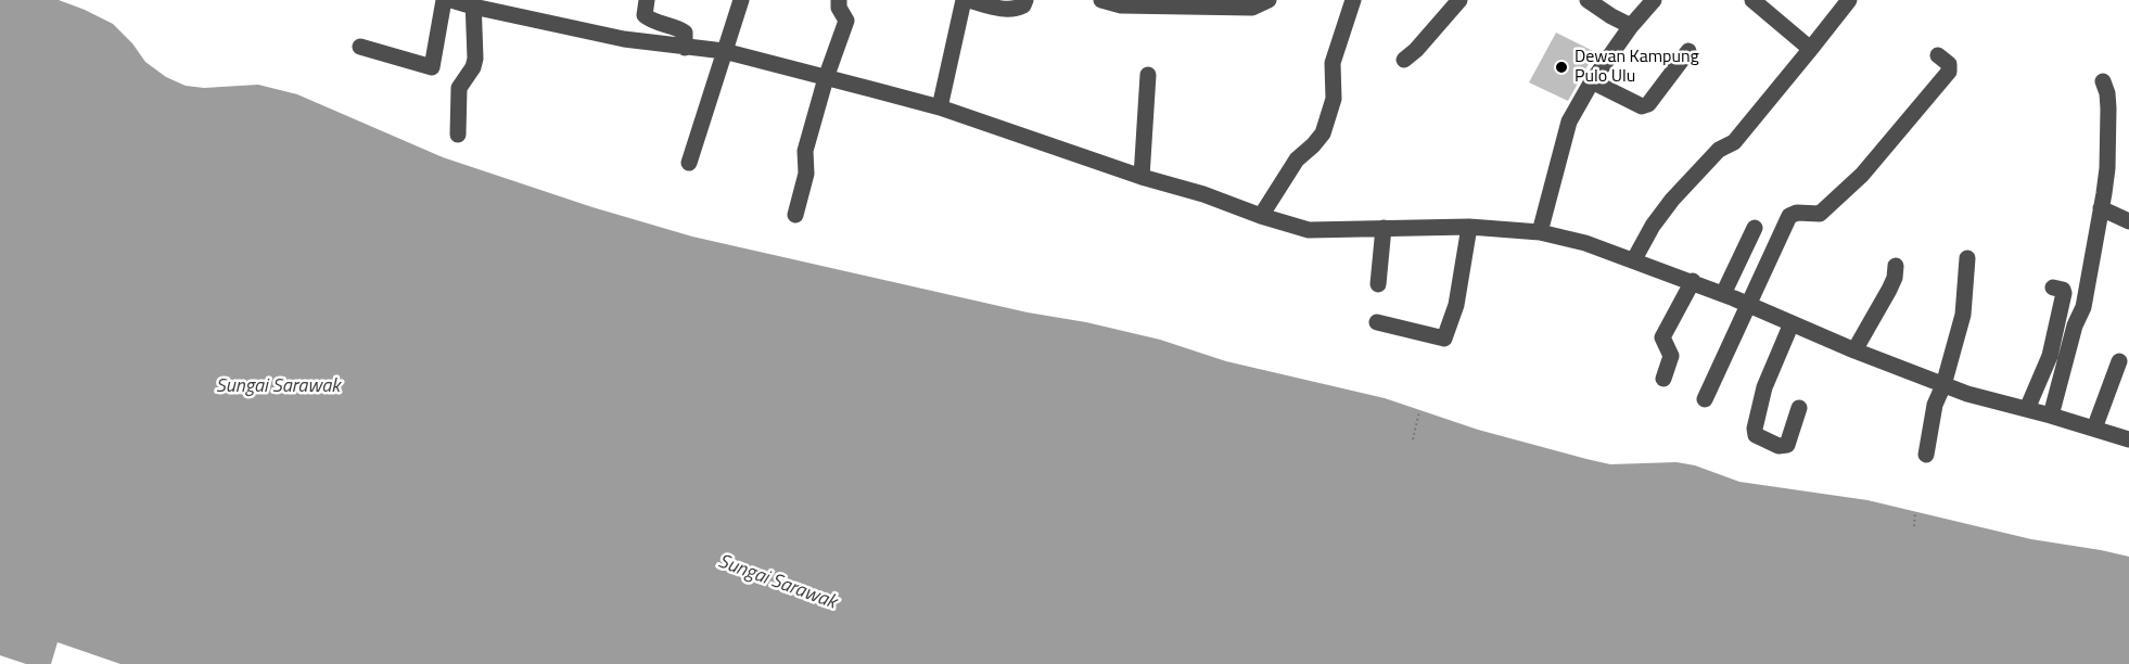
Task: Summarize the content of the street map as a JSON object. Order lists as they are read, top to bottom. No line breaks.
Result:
{"water":["Sungai Sarawak"],"places":["Dewan Kampung Pulo Ulu"]}
